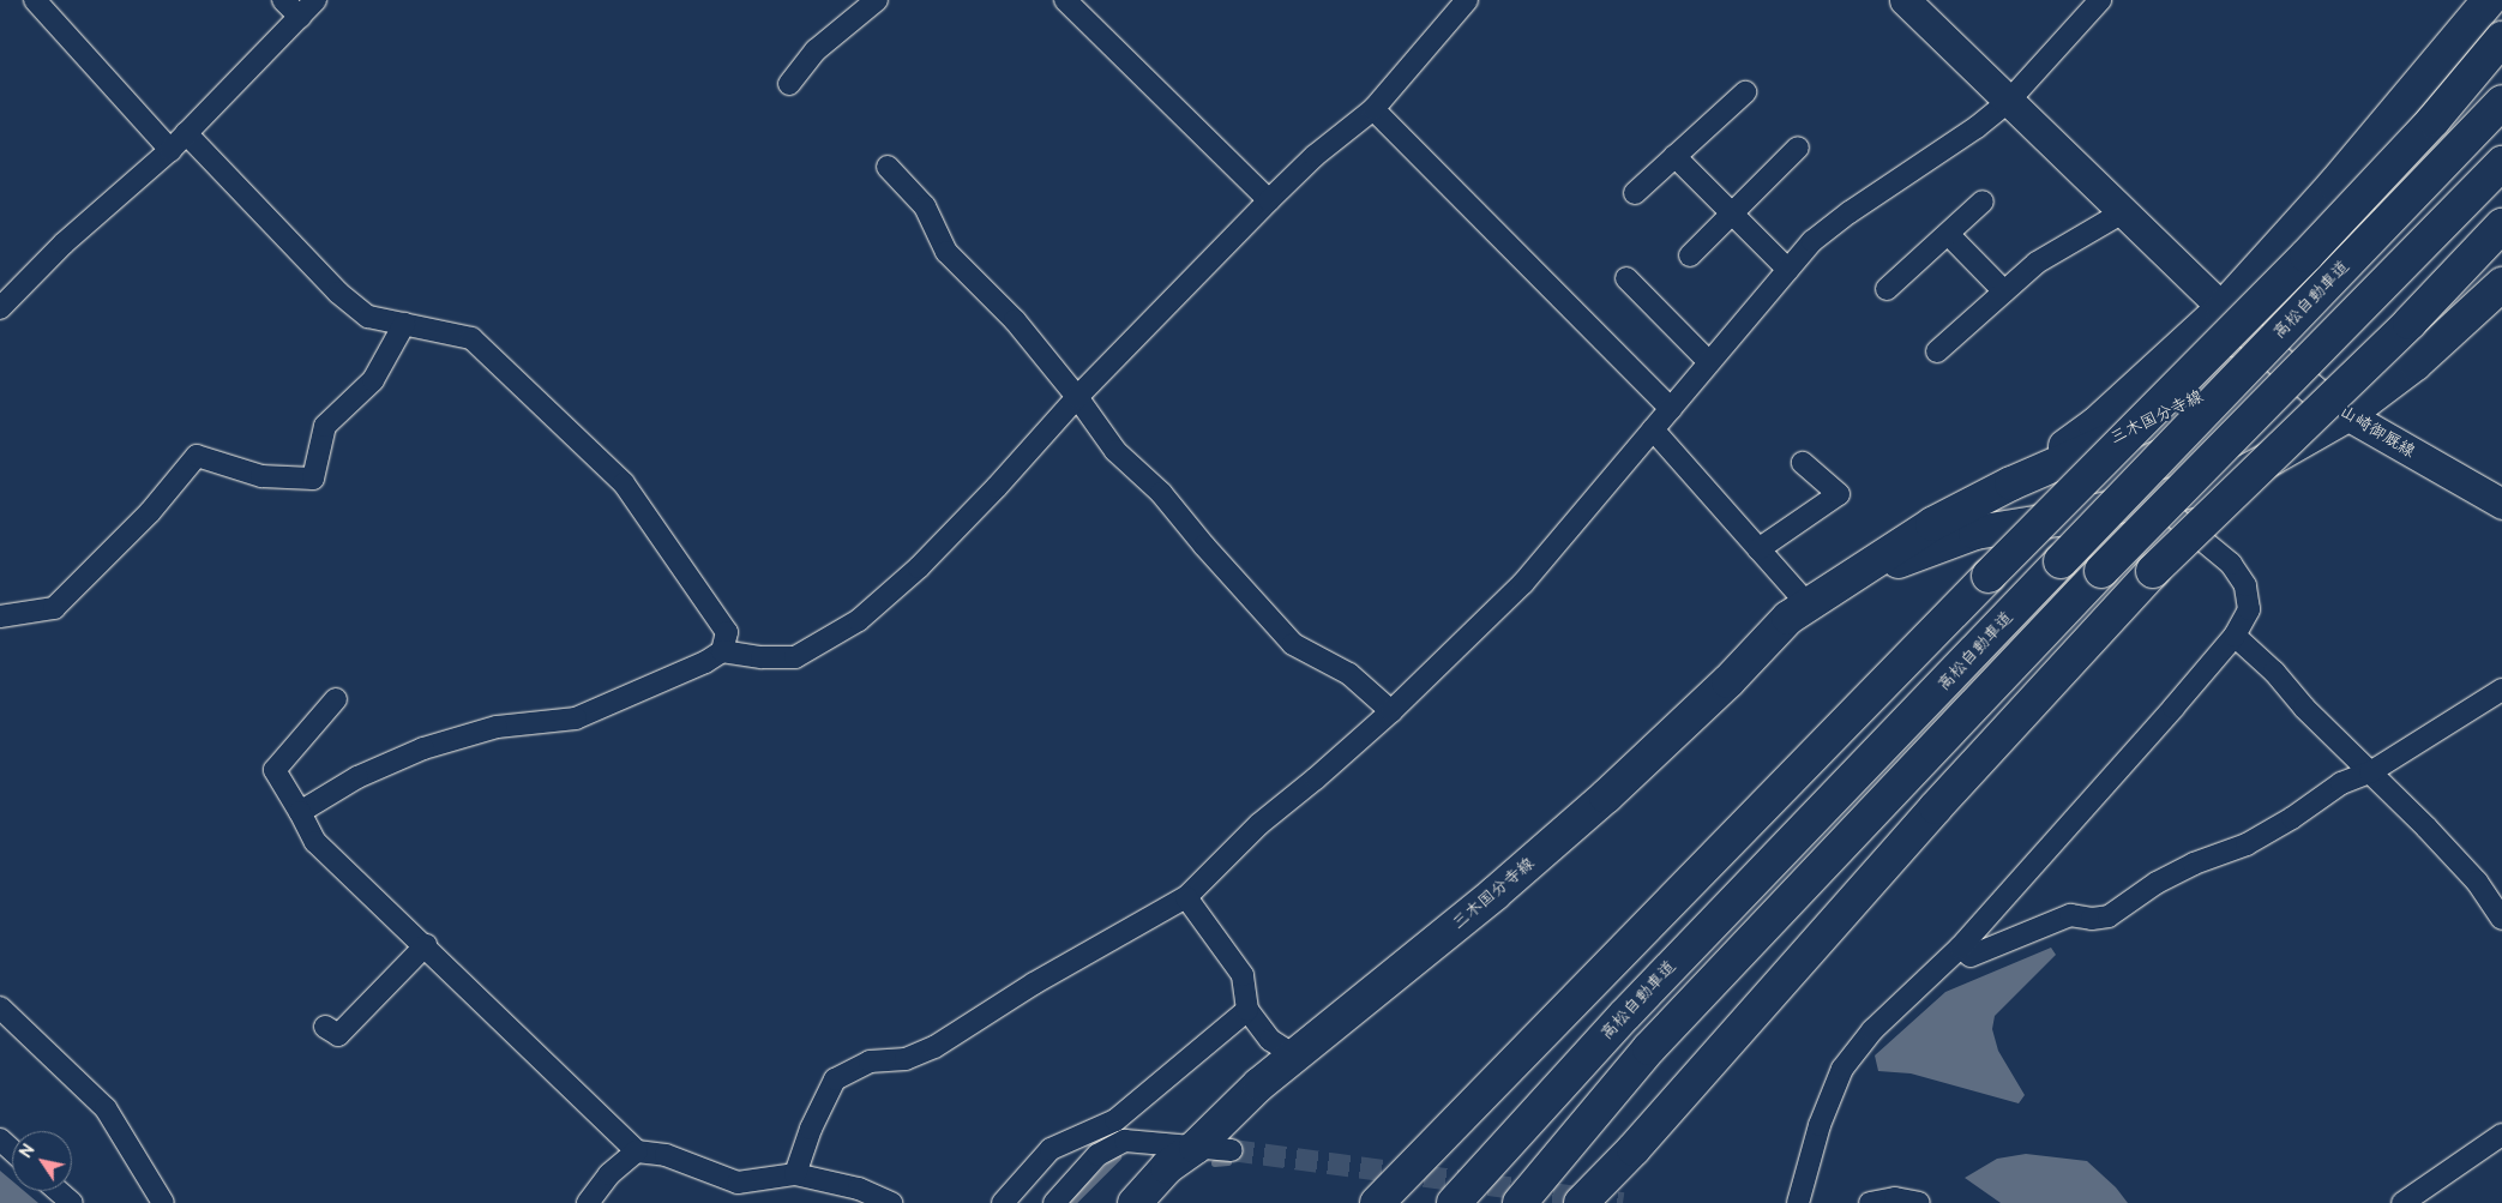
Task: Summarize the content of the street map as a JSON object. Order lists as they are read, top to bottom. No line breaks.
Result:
{"streets":{"main road":["高松自動車道","三木国分寺線"],"street":["山崎御厩線"]},"crossings":[["三木国分寺線","山崎御厩線"]],"north":"top left"}
